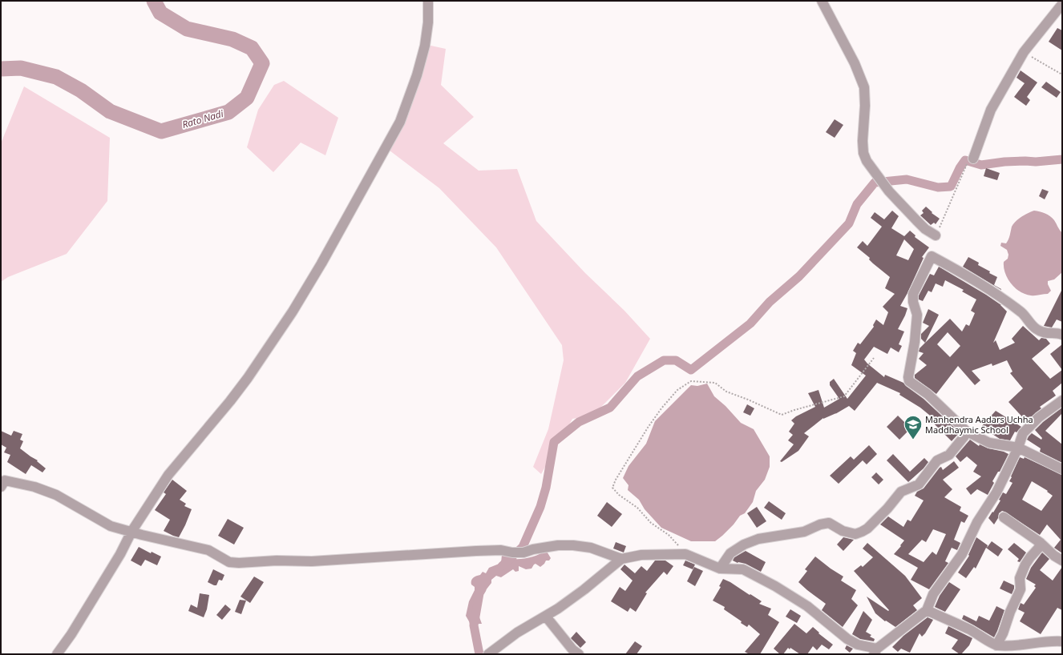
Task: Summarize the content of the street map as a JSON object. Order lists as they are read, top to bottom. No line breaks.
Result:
{"water":["Rato Nadi"],"places":{"school or university":["Manhendra Aadars Uchha Maddhaymic School"]}}
